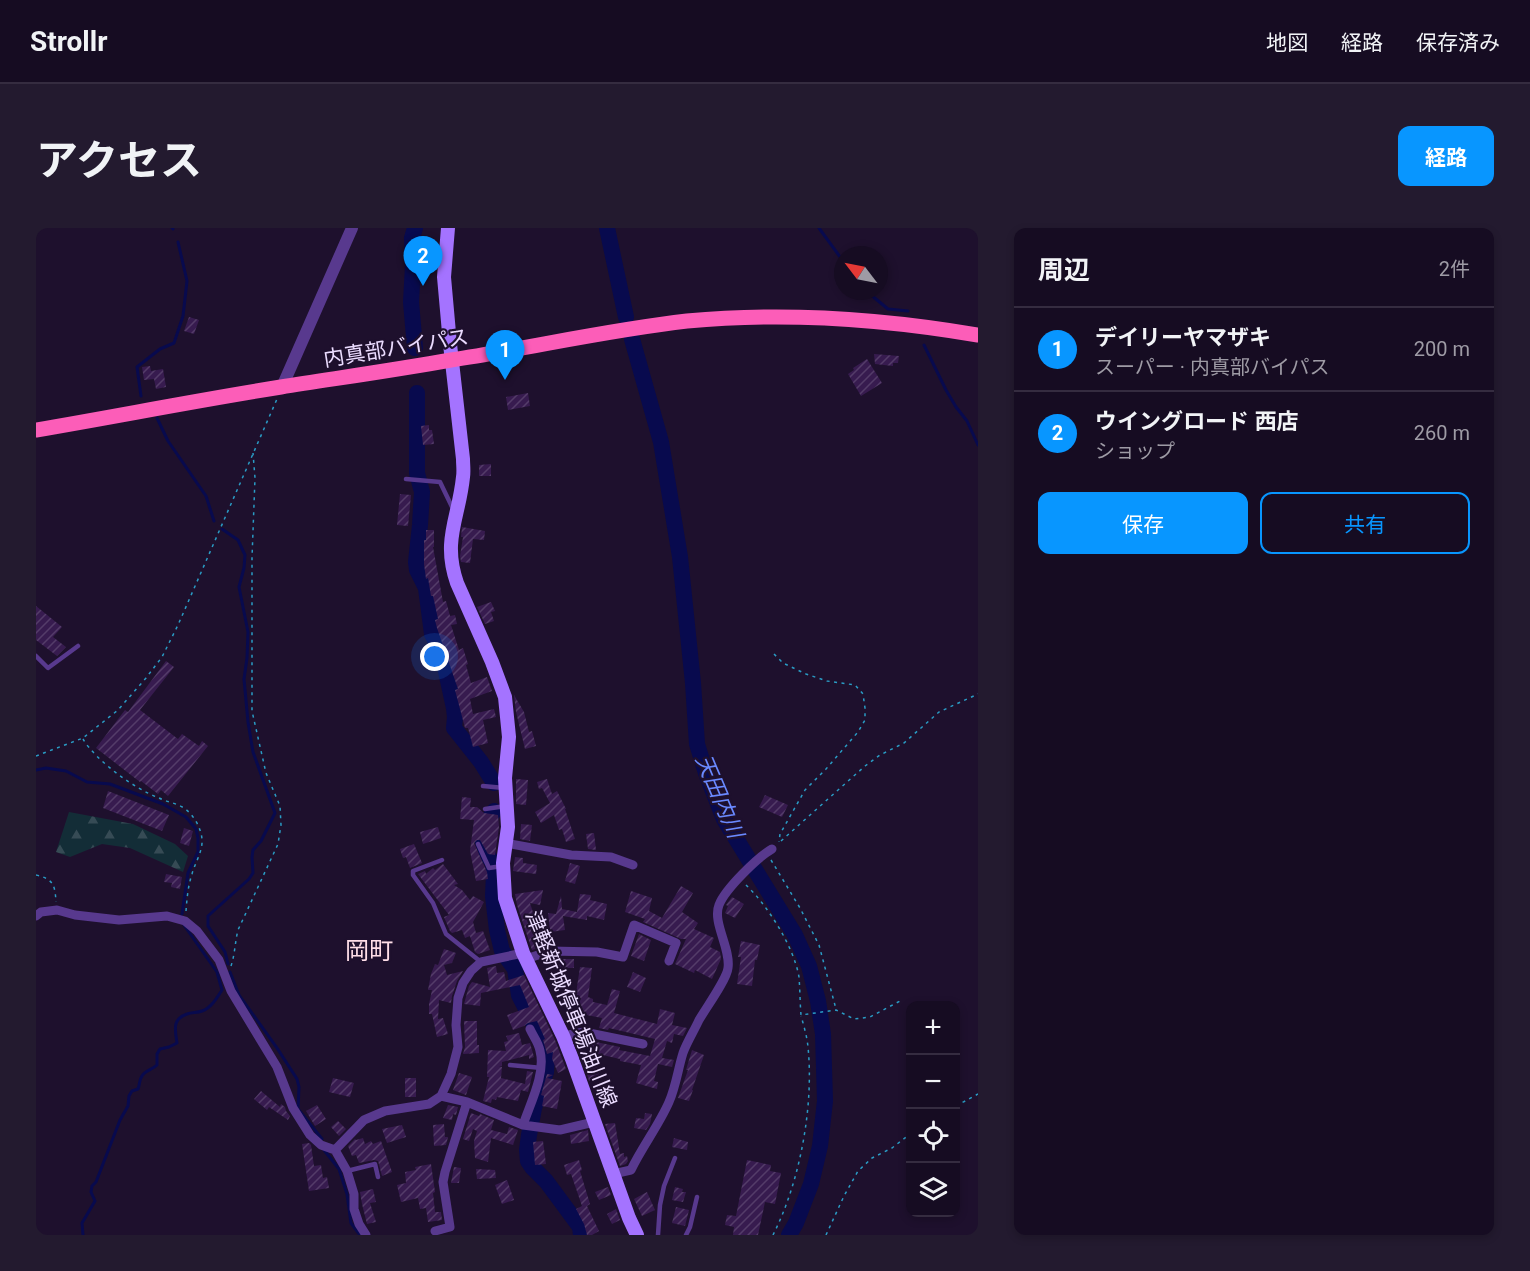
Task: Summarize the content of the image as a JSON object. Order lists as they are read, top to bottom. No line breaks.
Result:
{"streets":{"highway":["内真部バイパス"],"main road":["津軽新城停車場油川線"]},"crossings":[["内真部バイパス","津軽新城停車場油川線"]],"districts":["岡町"],"water":["天田内川"],"north":"top left","page":{"header":"Strollr","nav":["地図","経路","保存済み"],"title":"アクセス","buttons":["経路",["保存","共有"]],"heading":["周辺","2件"],"pins":["2","1"],"list":[{"mark":"1","name":"デイリーヤマザキ","note":"スーパー · 内真部バイパス","value":"200 m"},{"mark":"2","name":"ウイングロード 西店","note":"ショップ","value":"260 m"}],"map_buttons":["+","−"]}}
